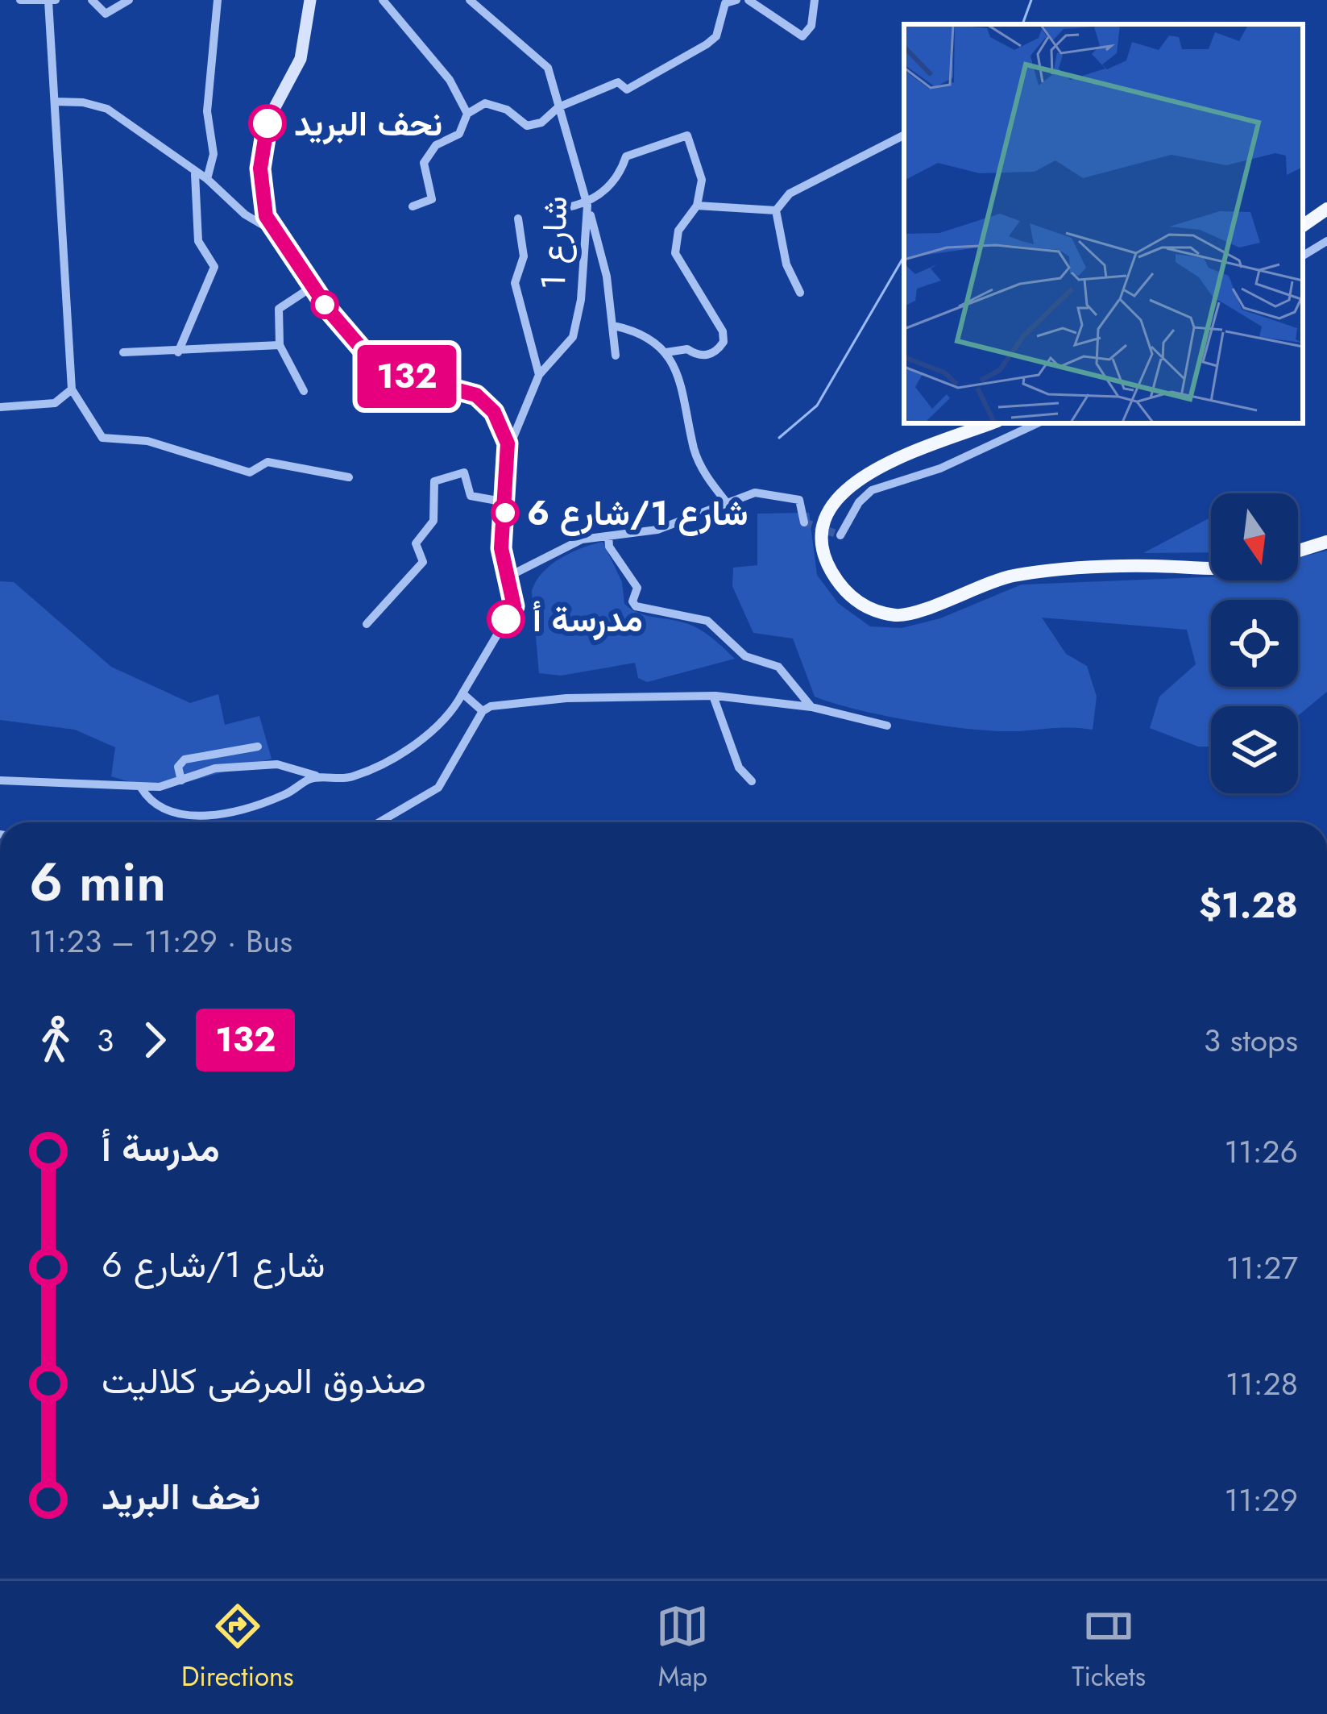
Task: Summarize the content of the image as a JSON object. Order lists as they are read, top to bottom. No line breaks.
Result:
{"streets":{"street":["شارع 1"]},"places":["نحف البريد","شارع 1/شارع 6","مدرسة أ"],"lines":["bus line 132"],"north":"bottom","page":{"on_map":"132","heading":["6 min","11:23 – 11:29 · Bus","$1.28"],"legs":["3","132","3 stops"],"list":[{"name":"مدرسة أ","value":"11:26"},{"name":"شارع 1/شارع 6","value":"11:27"},{"name":"صندوق المرضى كلاليت","value":"11:28"},{"name":"نحف البريد","value":"11:29"}],"tabs":["Directions","Map","Tickets"]}}
